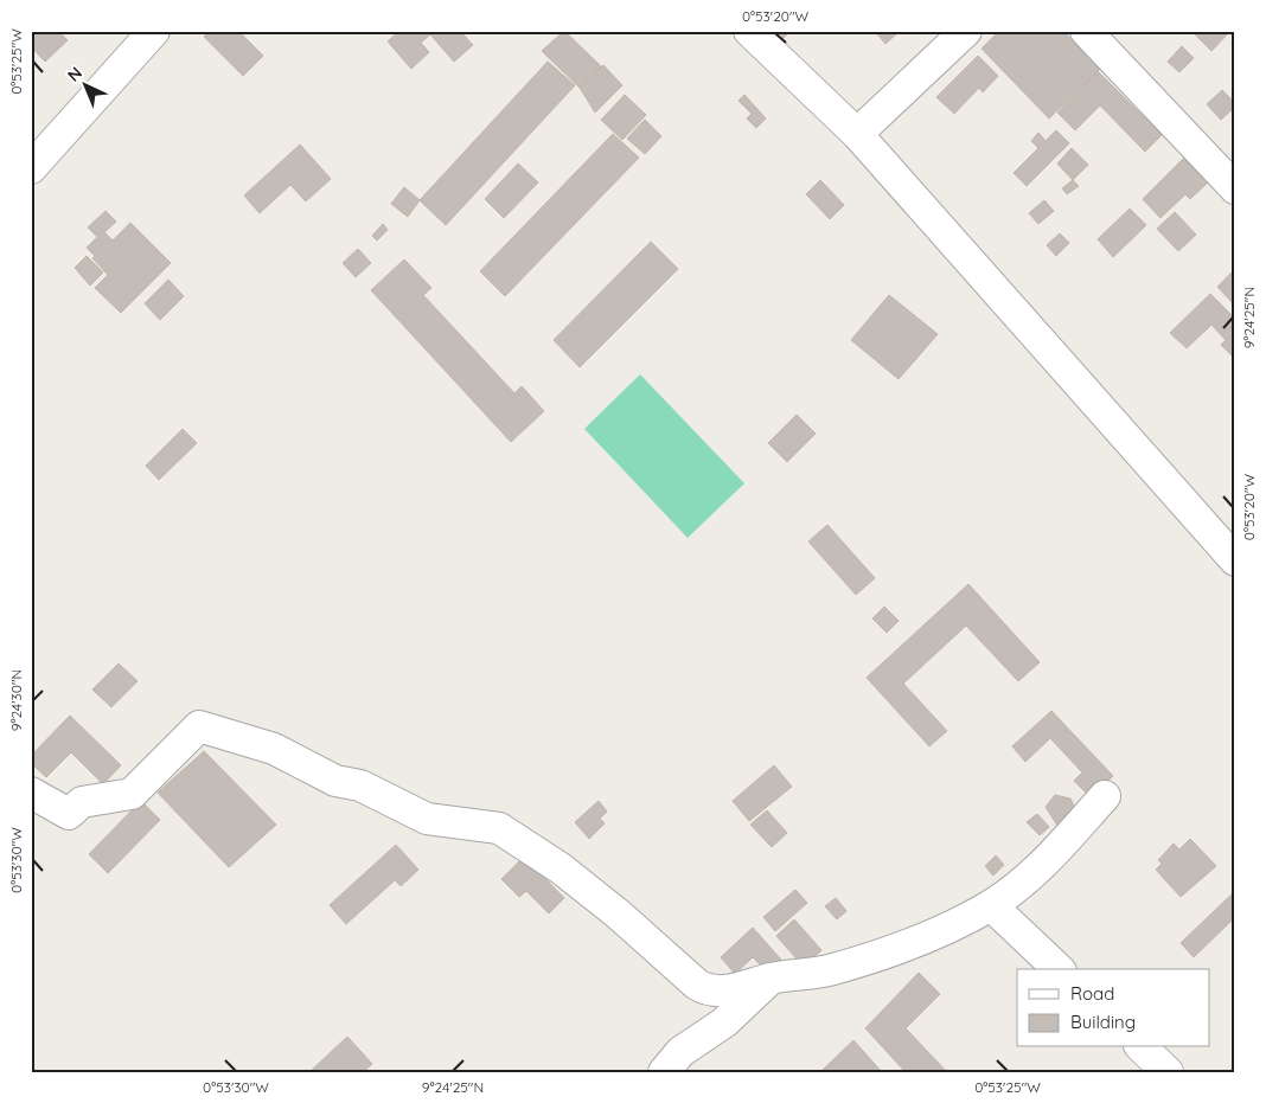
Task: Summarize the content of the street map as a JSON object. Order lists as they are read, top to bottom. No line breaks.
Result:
{"legend":["Road","Building"],"north":"top left","coordinates":["0°53'20\"W","0°53'25\"W","9°24'25\"N","9°24'30\"N","0°53'30\"W"]}
